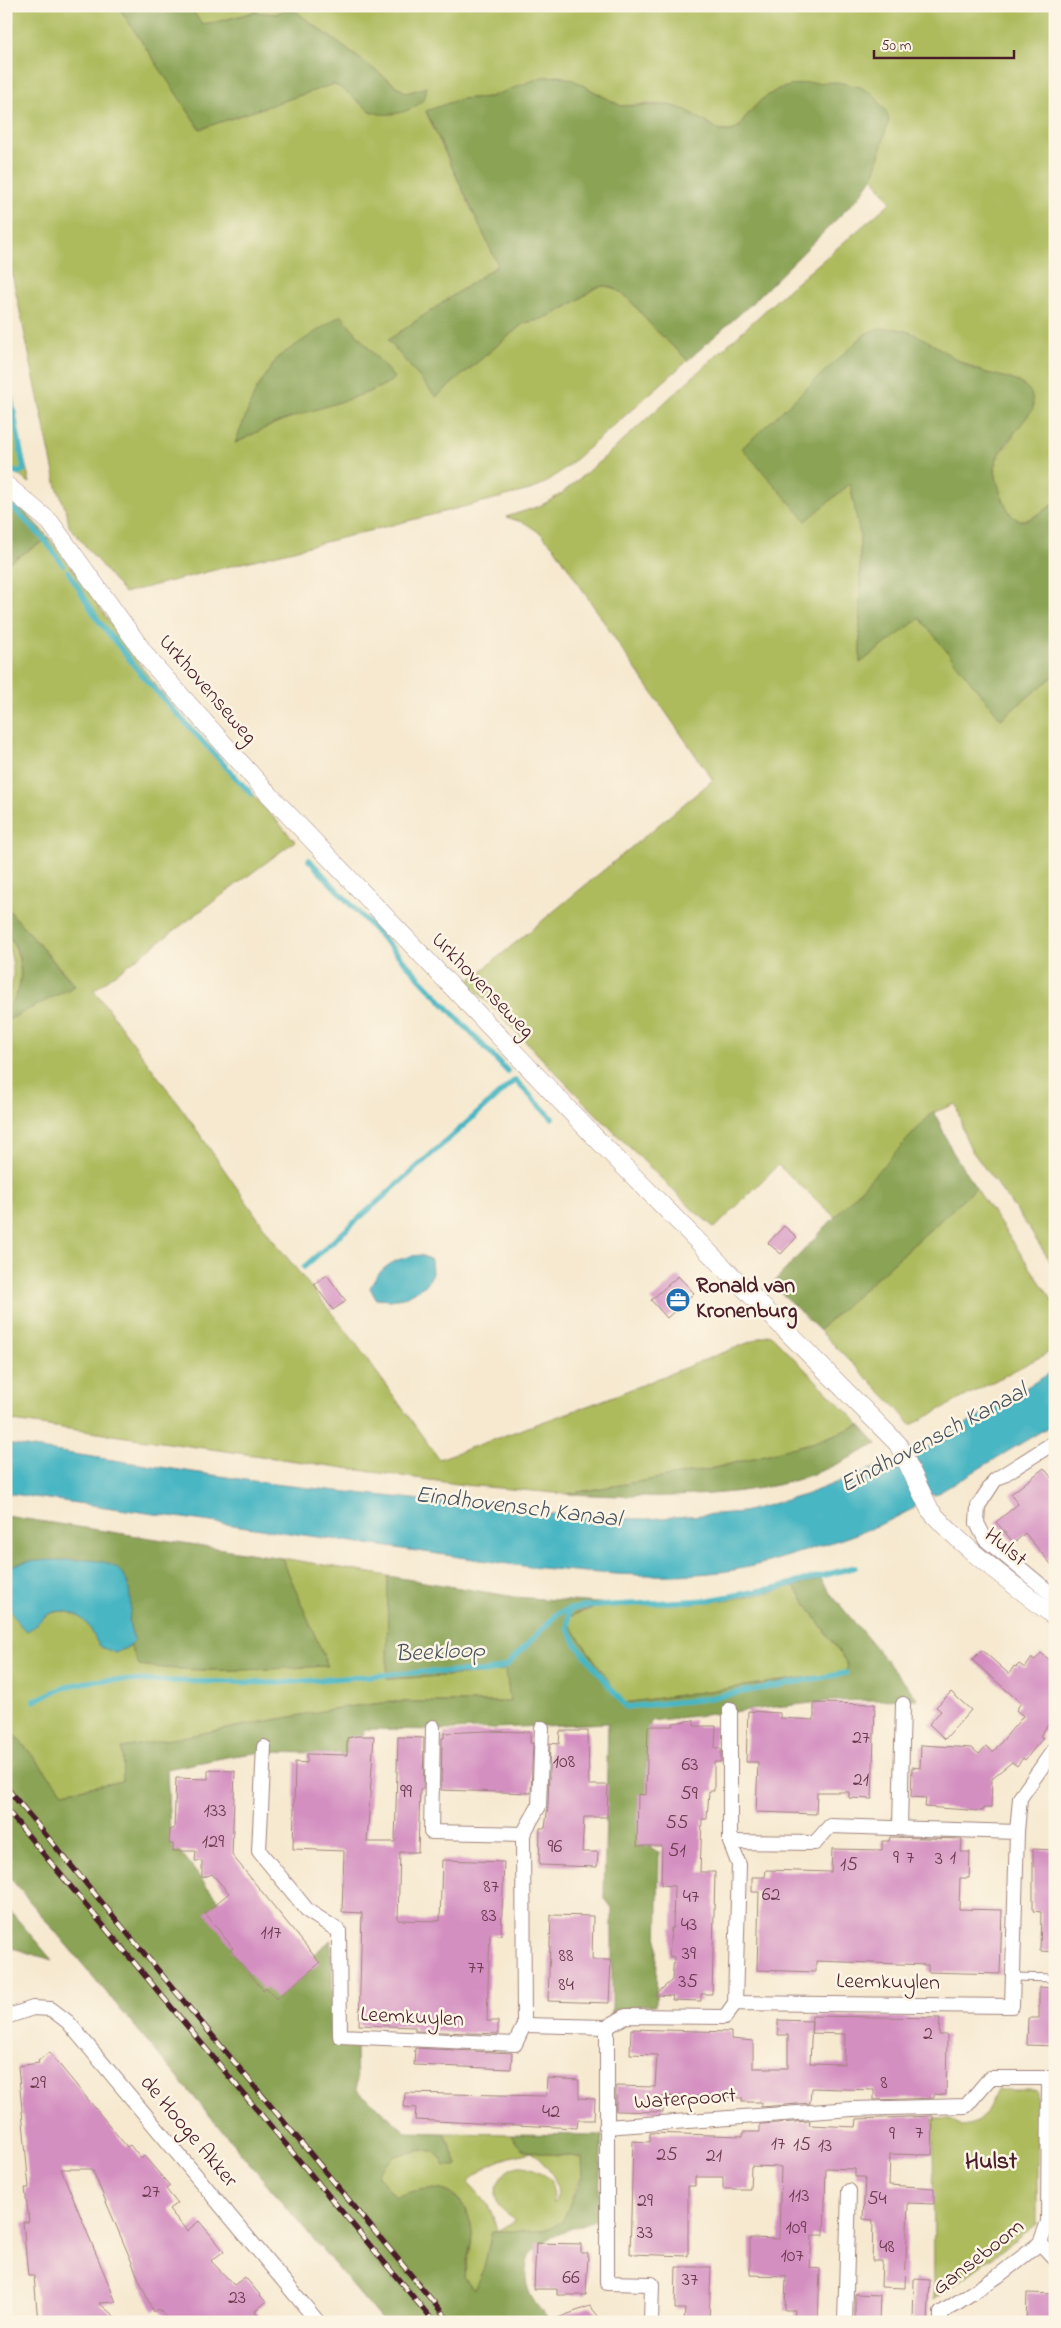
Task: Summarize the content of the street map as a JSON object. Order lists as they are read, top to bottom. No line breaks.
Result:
{"streets":{"street":["Urkhovenseweg","Hulst","Leemkuylen","Waterpoort","de Hooge Akker","Ganseboom"]},"crossings":[["Urkhovenseweg","Hulst"],["Waterpoort","Ganseboom"]],"districts":["Hulst"],"water":["Eindhovensch Kanaal","Beekloop"],"places":{"office":["Ronald van Kronenburg"]},"house_numbers":["27","108","63","21","99","59","133","55","129","96","51","9","7","1","3","15","87","62","47","83","43","117","39","88","77","35","84","2","29","8","42","7","9","17","15","13","25","21","27","113","54","29","109","33","48","107","66","37","23"],"scale_bar":"50 m"}
